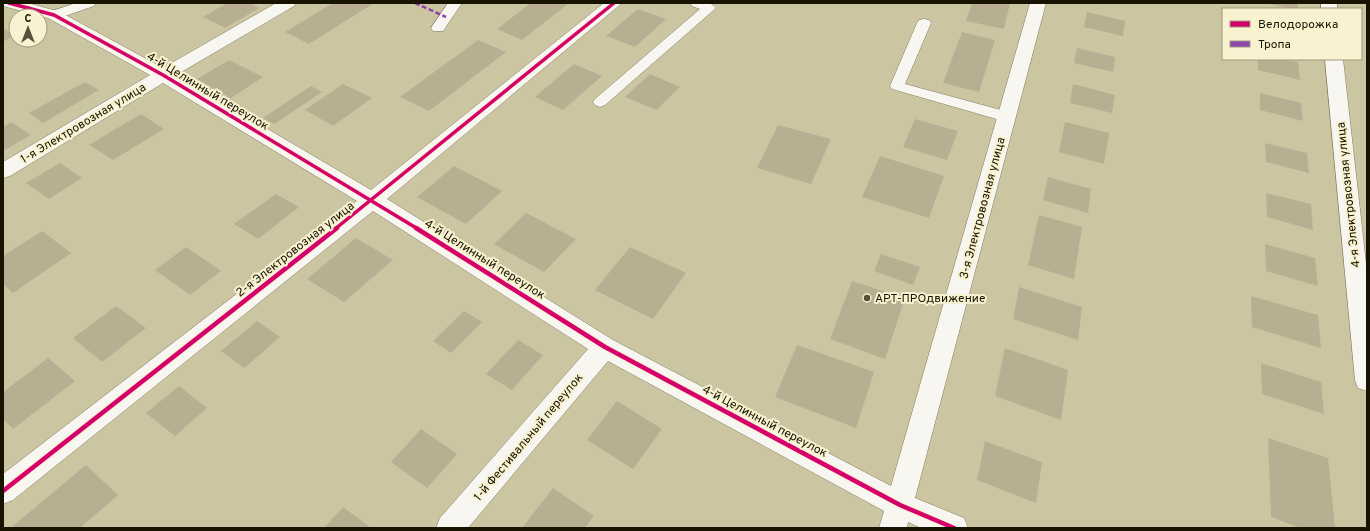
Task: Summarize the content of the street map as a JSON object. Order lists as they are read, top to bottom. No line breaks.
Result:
{"streets":{"street":["4-й Целинный переулок","1-я Электровозная улица","4-я Электровозная улица","3-я Электровозная улица","2-я Электровозная улица","1-й Фестивальный переулок"]},"crossings":[["4-й Целинный переулок","1-я Электровозная улица"],["4-й Целинный переулок","3-я Электровозная улица"],["4-й Целинный переулок","2-я Электровозная улица"],["4-й Целинный переулок","1-й Фестивальный переулок"]],"places":["АРТ-ПРОдвижение"],"legend":["Велодорожка","Тропа"],"north":"top"}
